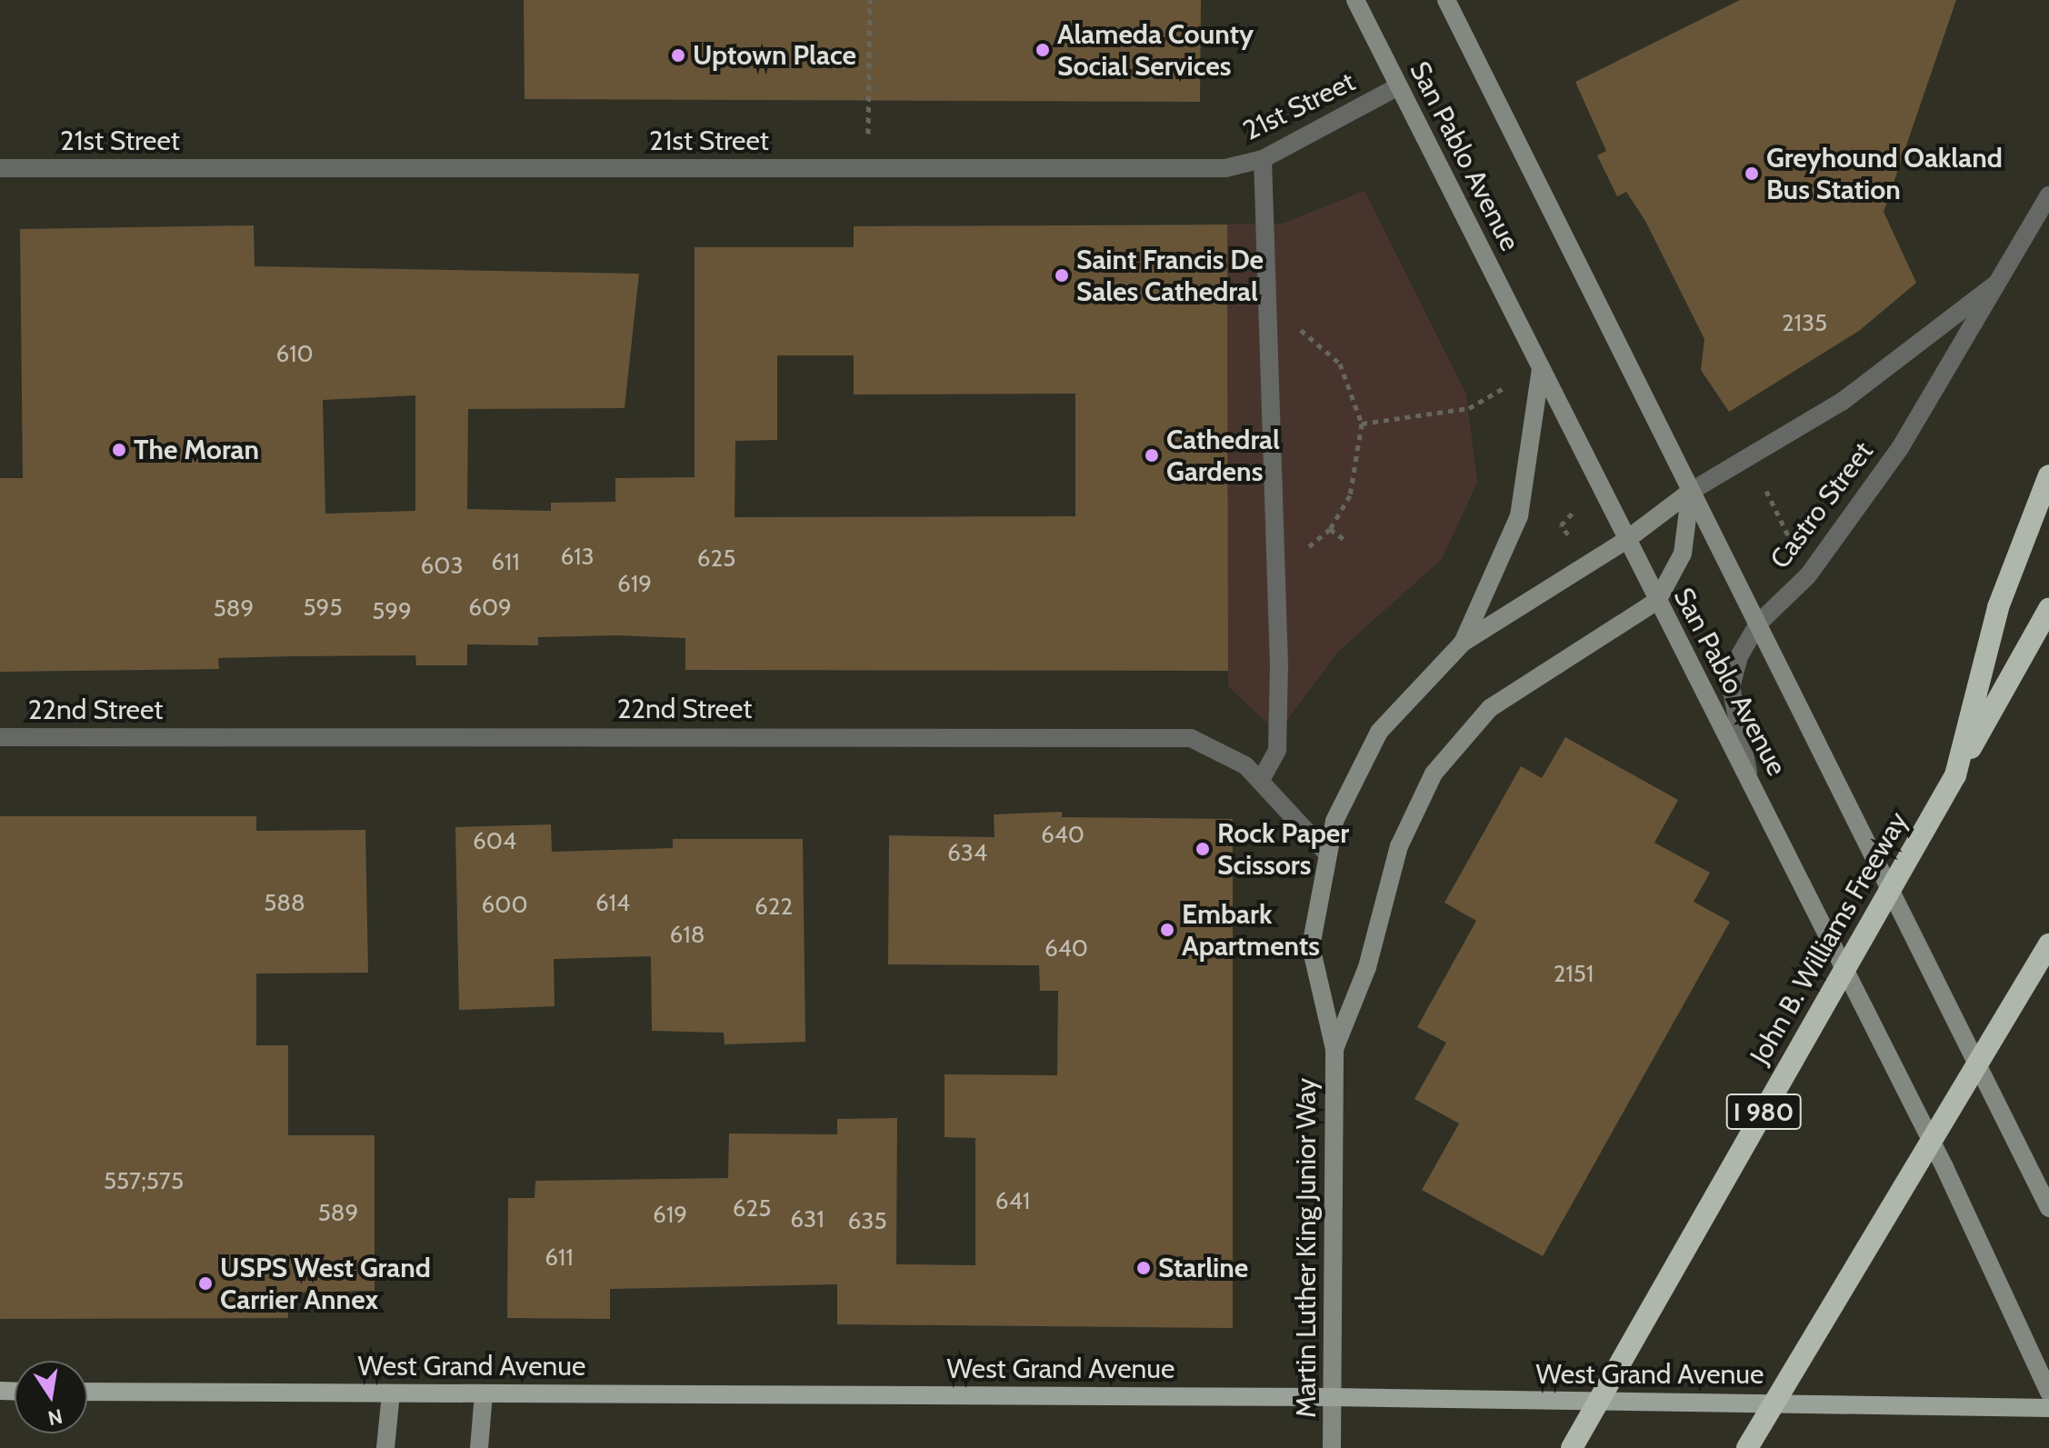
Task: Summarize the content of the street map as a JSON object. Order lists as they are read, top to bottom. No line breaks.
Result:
{"streets":{"highway":["John B. Williams Freeway","I 980"],"main road":["San Pablo Avenue","Castro Street","Martin Luther King Junior Way","West Grand Avenue"],"street":["21st Street","22nd Street"]},"crossings":[["21st Street","San Pablo Avenue"],["San Pablo Avenue","Castro Street"],["San Pablo Avenue","Martin Luther King Junior Way"],["Castro Street","22nd Street"],["Castro Street","Martin Luther King Junior Way"],["22nd Street","Martin Luther King Junior Way"],["Martin Luther King Junior Way","West Grand Avenue"]],"places":["Alameda County Social Services","Uptown Place","Greyhound Oakland Bus Station","Saint Francis De Sales Cathedral","The Moran","Cathedral Gardens","Rock Paper Scissors","Embark Apartments","Starline","USPS West Grand Carrier Annex"],"house_numbers":["2135","610","613","625","611","603","619","595","609","589","599","640","604","634","588","614","600","622","618","640","2151","557;575","641","625","589","619","631","635","611"],"north":"bottom"}
